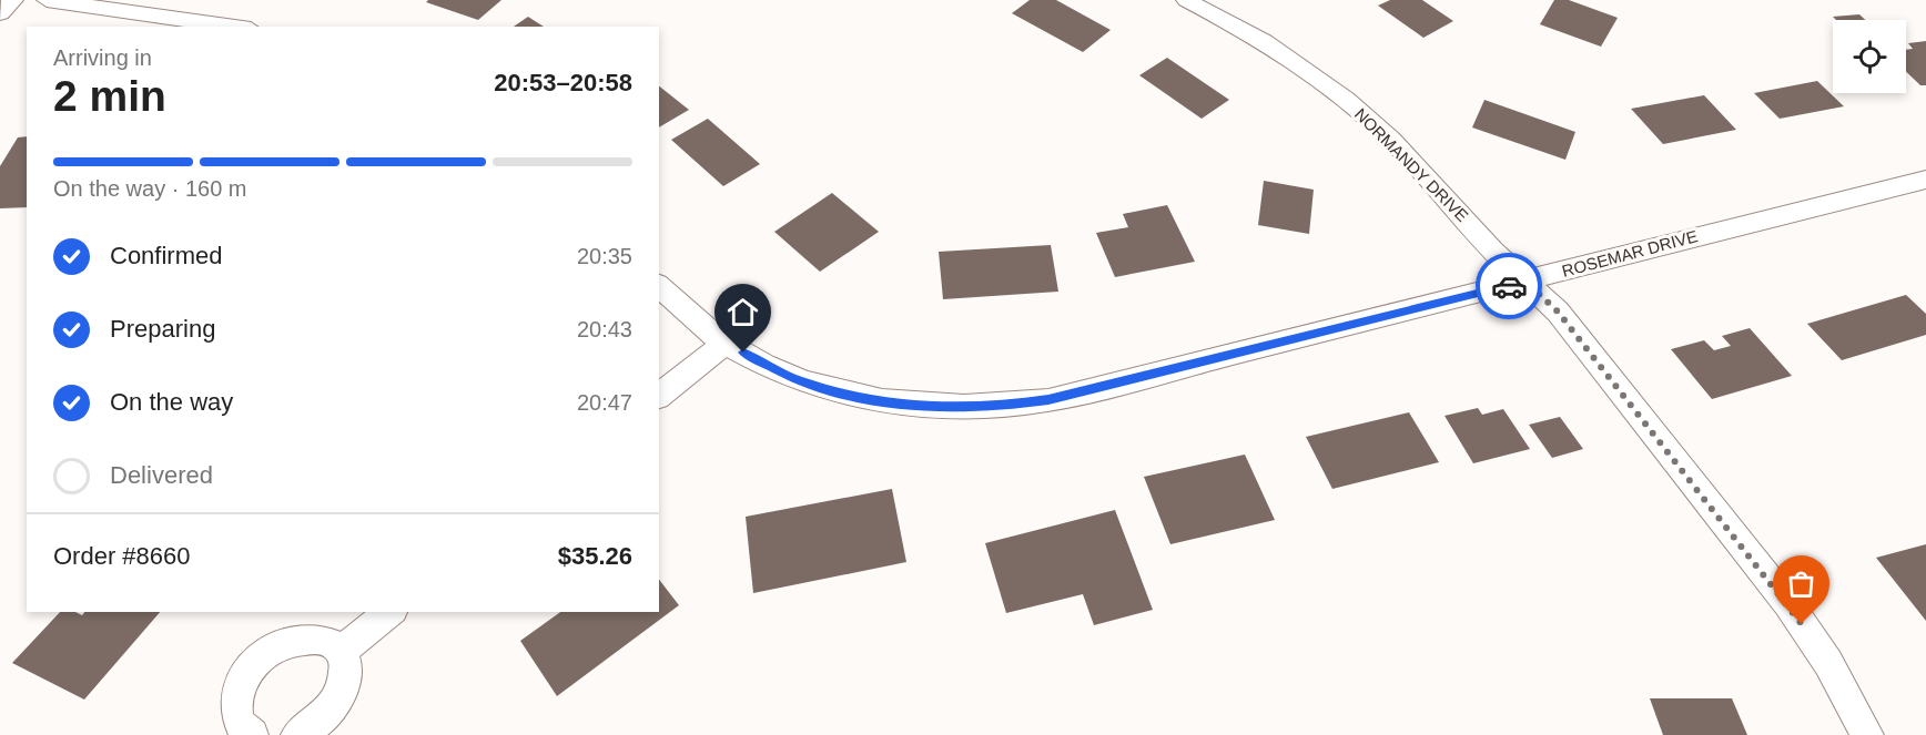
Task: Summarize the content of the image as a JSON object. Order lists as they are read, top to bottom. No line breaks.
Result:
{"streets":{"street":["NORMANDY DRIVE","ROSEMAR DRIVE"]},"crossings":[["NORMANDY DRIVE","ROSEMAR DRIVE"]],"page":{"heading":["2 min","Arriving in","20:53–20:58"],"panel":["Order #8660","$35.26"],"bar":"On the way · 160 m","list":[["Confirmed","20:35"],["Preparing","20:43"],["On the way","20:47"],"Delivered"]}}
